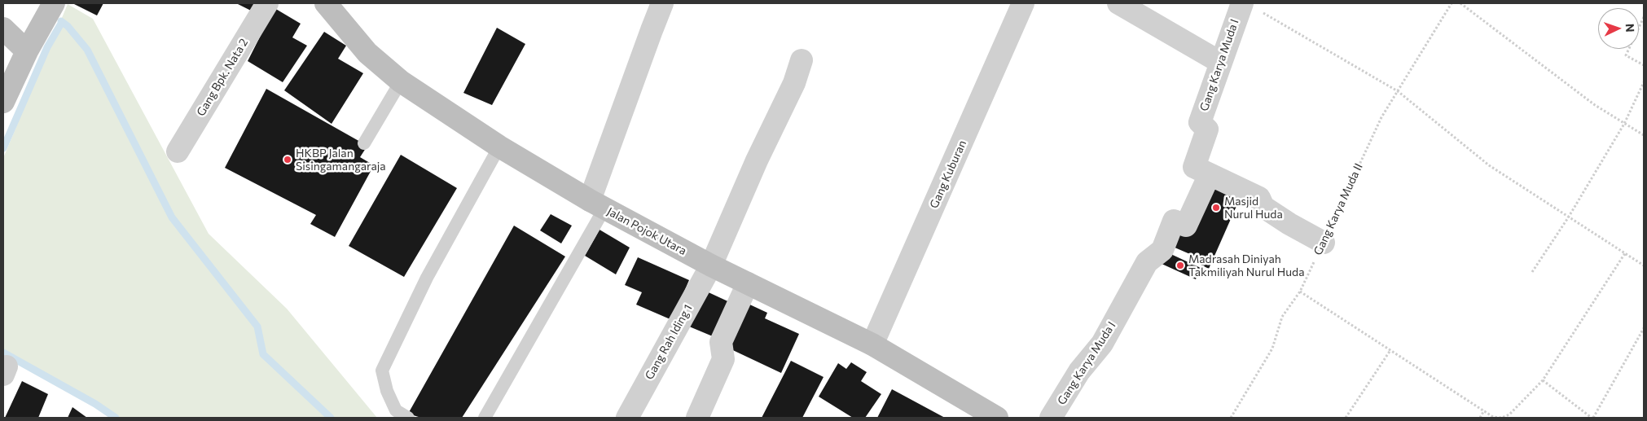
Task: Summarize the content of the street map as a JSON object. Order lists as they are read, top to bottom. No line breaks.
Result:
{"streets":{"main road":["Jalan Pojok Utara"],"street":["Gang Karya Muda I","Gang Bpk. Nata 2","Gang Kuburan","Gang Rah Iding 1"],"path":["Gang Karya Muda II"]},"crossings":[["Gang Kuburan","Jalan Pojok Utara"],["Jalan Pojok Utara","Gang Rah Iding 1"]],"places":["HKBP Jalan Sisingamangaraja","Masjid Nurul Huda","Madrasah Diniyah Takmiliyah Nurul Huda"],"north":"right"}
